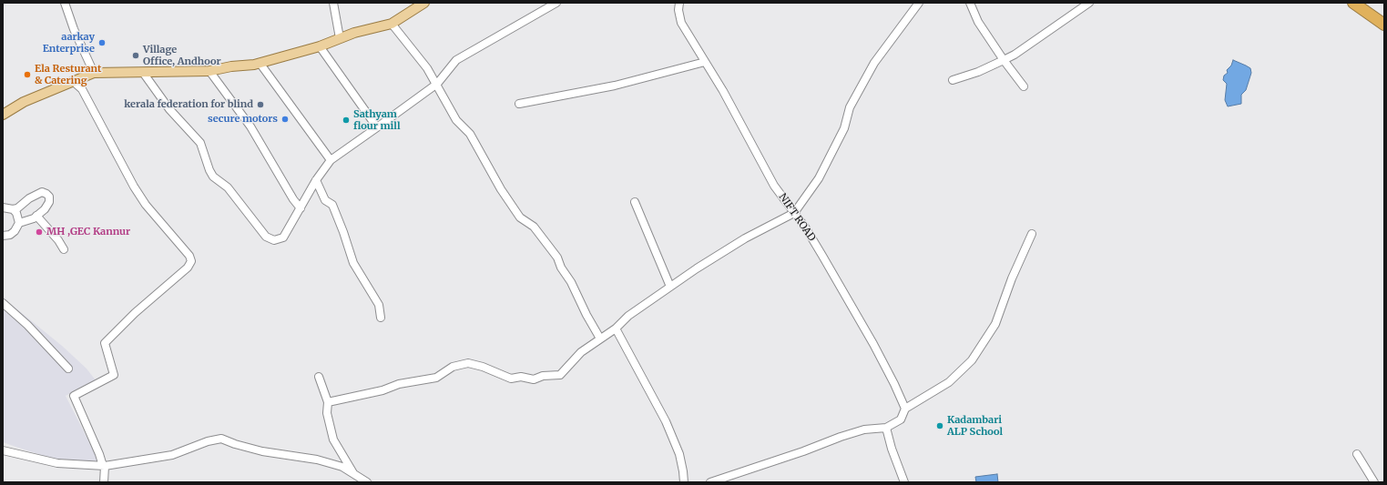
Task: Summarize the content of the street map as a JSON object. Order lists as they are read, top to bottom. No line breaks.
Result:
{"streets":{"street":["NIFT ROAD"]},"places":["aarkay Enterprise","Village Office, Andhoor","Ela Resturant & Catering","kerala federation for blind","secure motors","Sathyam flour mill","MH ,GEC Kannur","Kadambari ALP School"]}
